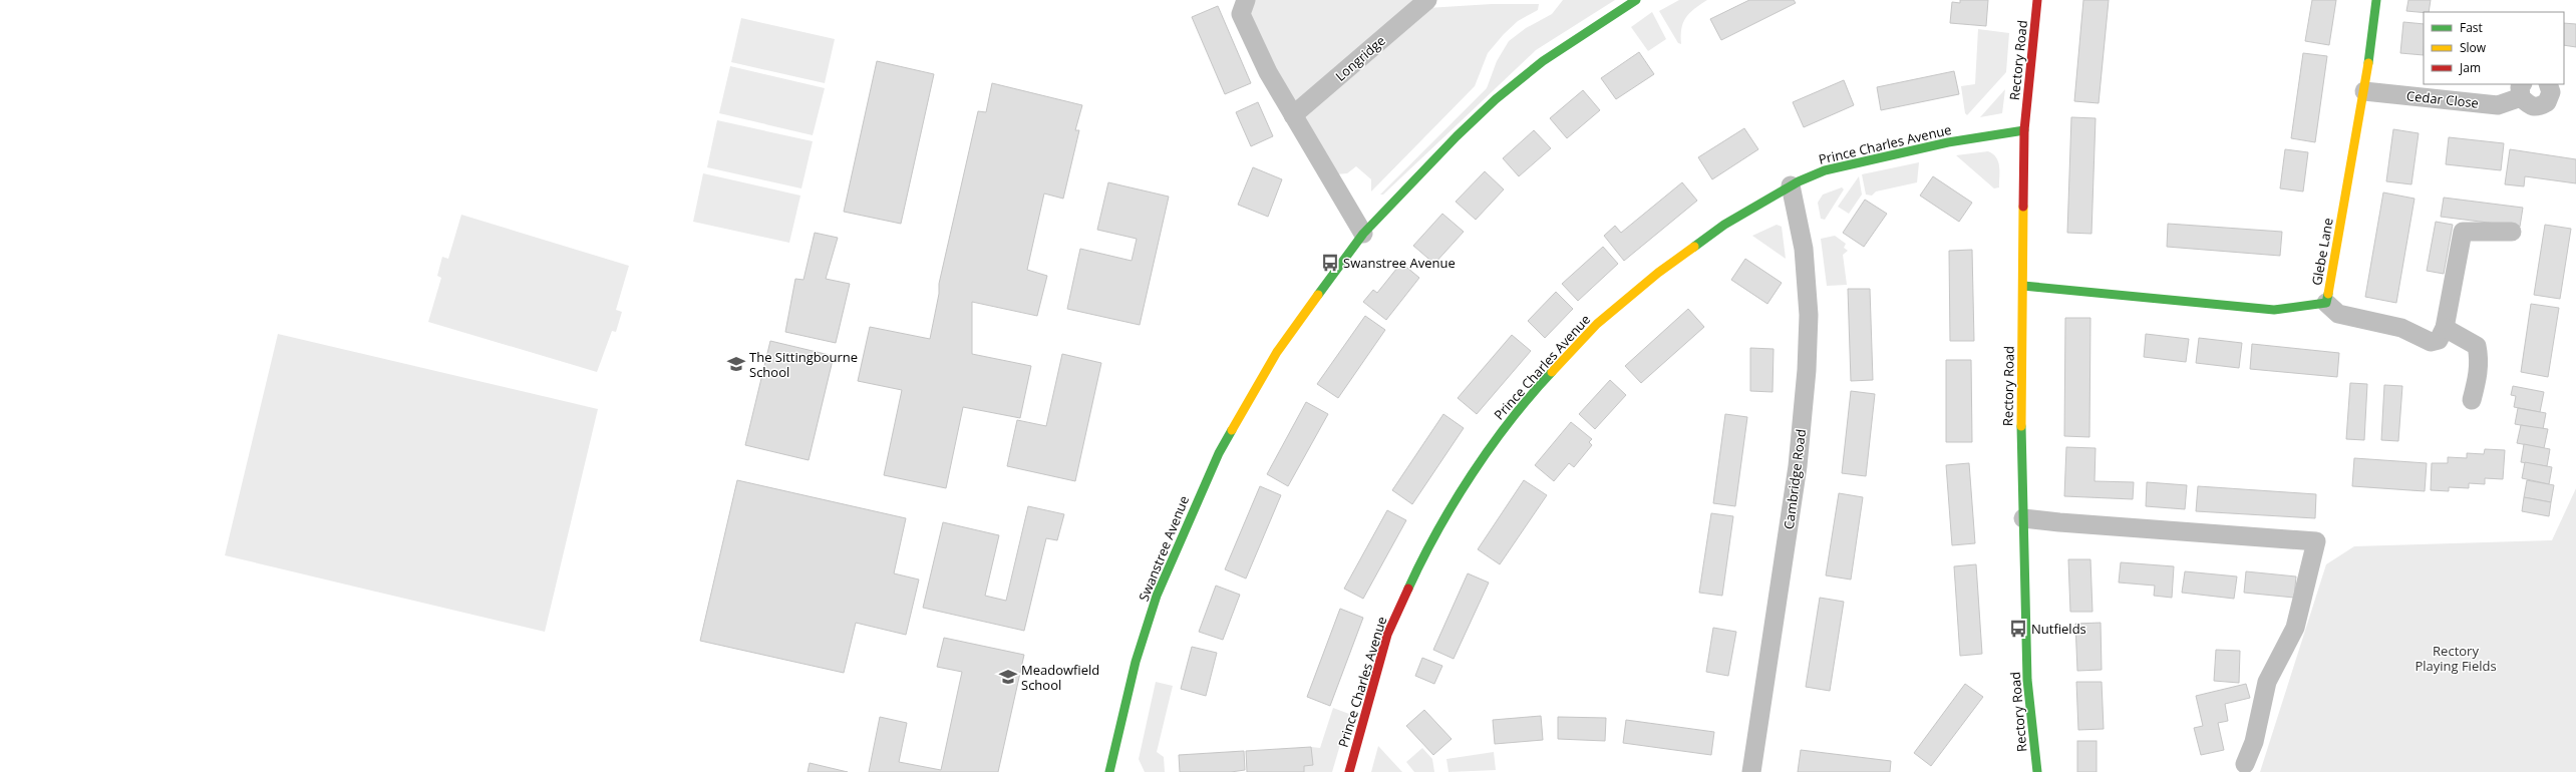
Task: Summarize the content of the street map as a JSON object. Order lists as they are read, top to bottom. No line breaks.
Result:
{"streets":{"street":["Longridge","Rectory Road","Cedar Close","Prince Charles Avenue","Glebe Lane","Cambridge Road","Swanstree Avenue"]},"crossings":[["Rectory Road","Prince Charles Avenue"],["Rectory Road","Glebe Lane"],["Cedar Close","Glebe Lane"],["Prince Charles Avenue","Cambridge Road"]],"parks":["Rectory Playing Fields"],"places":{"bus stop":["Swanstree Avenue","Nutfields"],"school or university":["The Sittingbourne School","Meadowfield School"]},"legend":["Fast","Slow","Jam"]}
